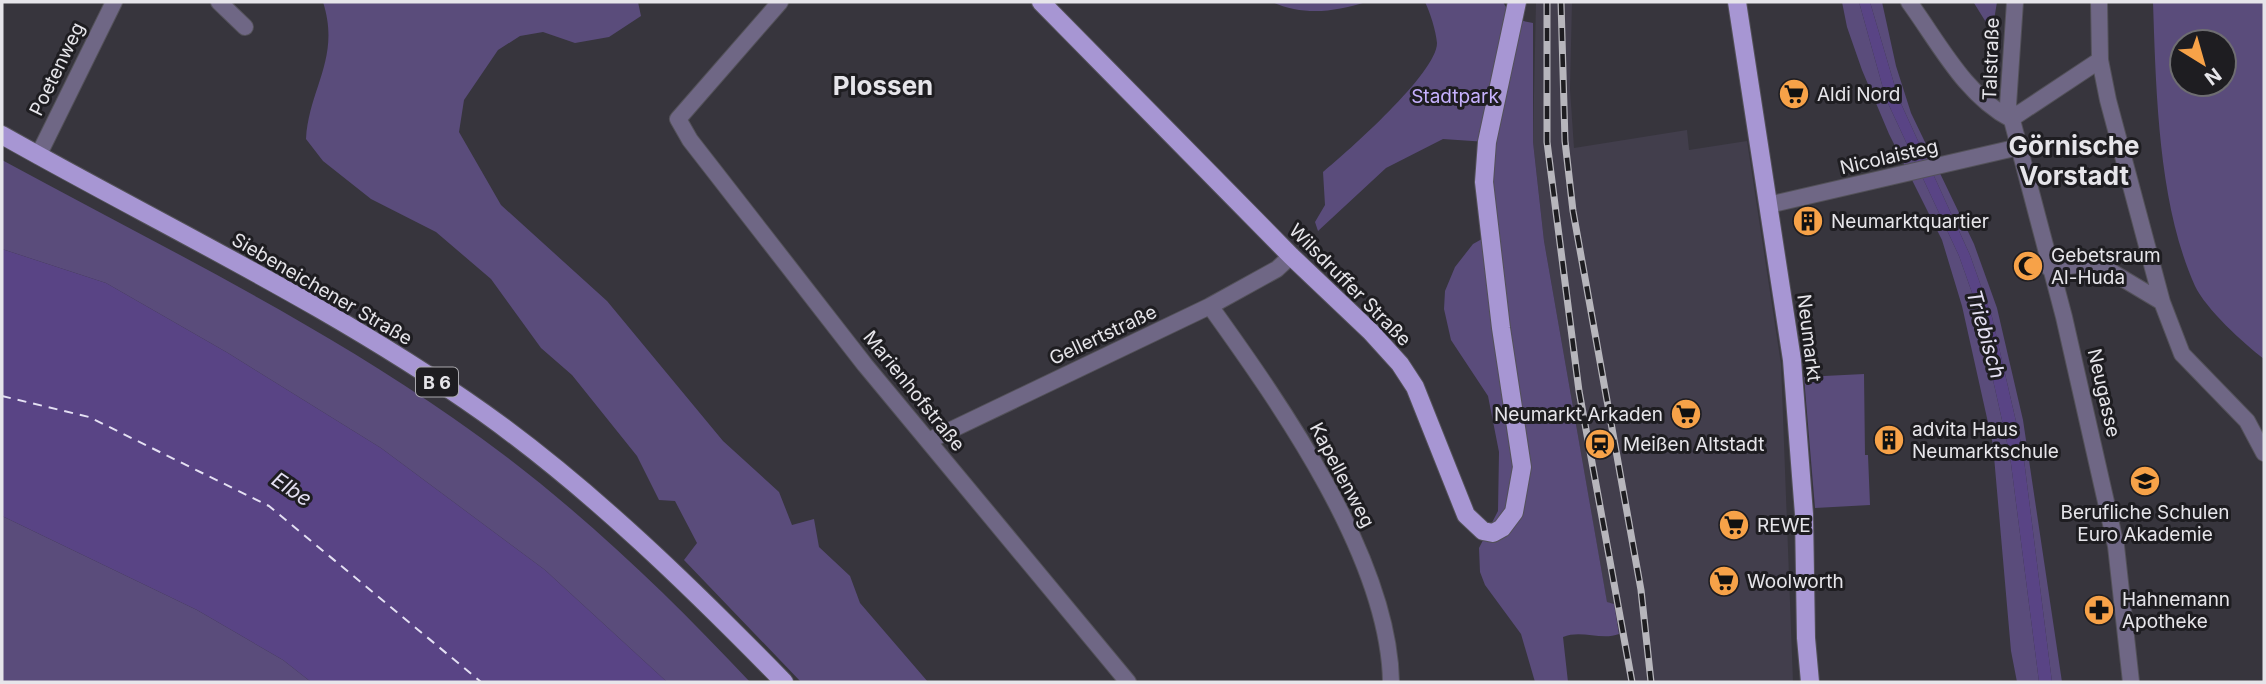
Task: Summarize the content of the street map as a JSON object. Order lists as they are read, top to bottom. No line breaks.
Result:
{"streets":{"main road":["Wilsdruffer Straße","Siebeneichener Straße","Neumarkt","B 6"],"street":["Talstraße","Poetenweg","Nicolaisteg","Gellertstraße","Marienhofstraße","Neugasse","Kapellenweg"]},"crossings":[["Talstraße","Neugasse"],["Poetenweg","Siebeneichener Straße"],["Nicolaisteg","Neumarkt"],["Nicolaisteg","Neugasse"],["Wilsdruffer Straße","Gellertstraße"],["Gellertstraße","Marienhofstraße"],["Gellertstraße","Kapellenweg"]],"districts":["Plossen","Görnische Vorstadt"],"water":["Triebisch","Elbe"],"parks":["Stadtpark"],"places":{"supermarket":["Aldi Nord","Neumarkt Arkaden","REWE","Woolworth"],"building":["Neumarktquartier","advita Haus Neumarktschule"],"mosque":["Gebetsraum Al-Huda"],"station":["Meißen Altstadt"],"school or university":["Berufliche Schulen Euro Akademie"],"pharmacy":["Hahnemann Apotheke"]},"north":"bottom right"}
